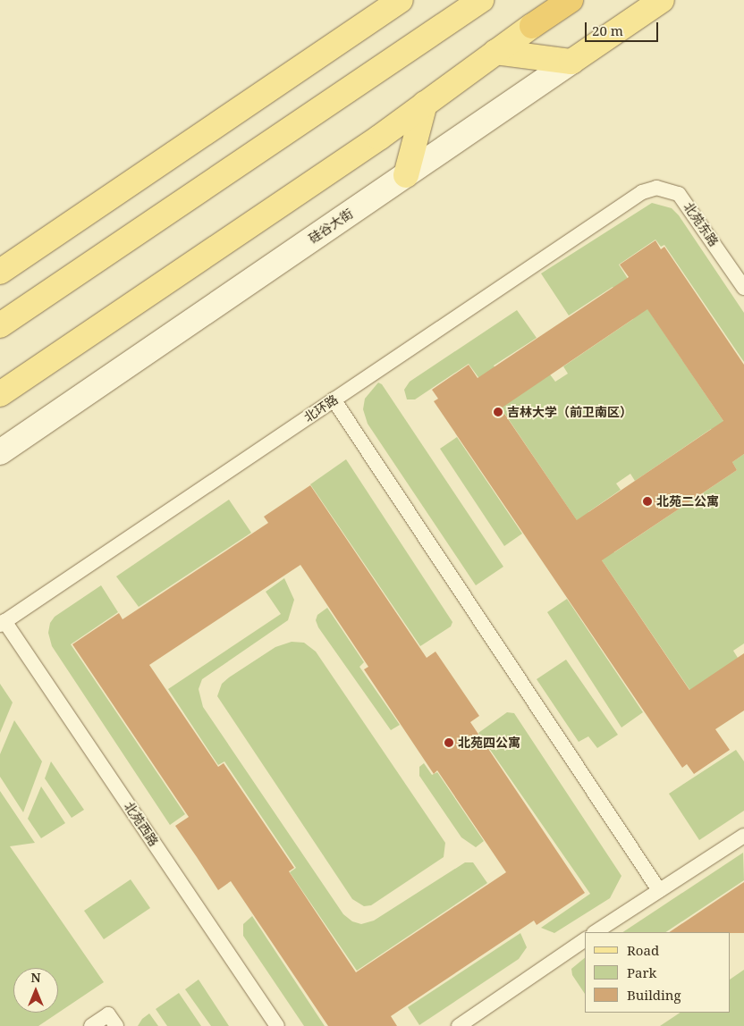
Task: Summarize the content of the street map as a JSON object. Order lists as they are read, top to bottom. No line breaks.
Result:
{"streets":{"main road":["硅谷大街"],"lane":["北苑东路","北环路","北苑西路"]},"crossings":[["北苑东路","北环路"],["北环路","北苑西路"]],"places":["吉林大学（前卫南区）","北苑二公寓","北苑四公寓"],"legend":["Road","Park","Building"],"scale_bar":"20 m","north":"top"}
